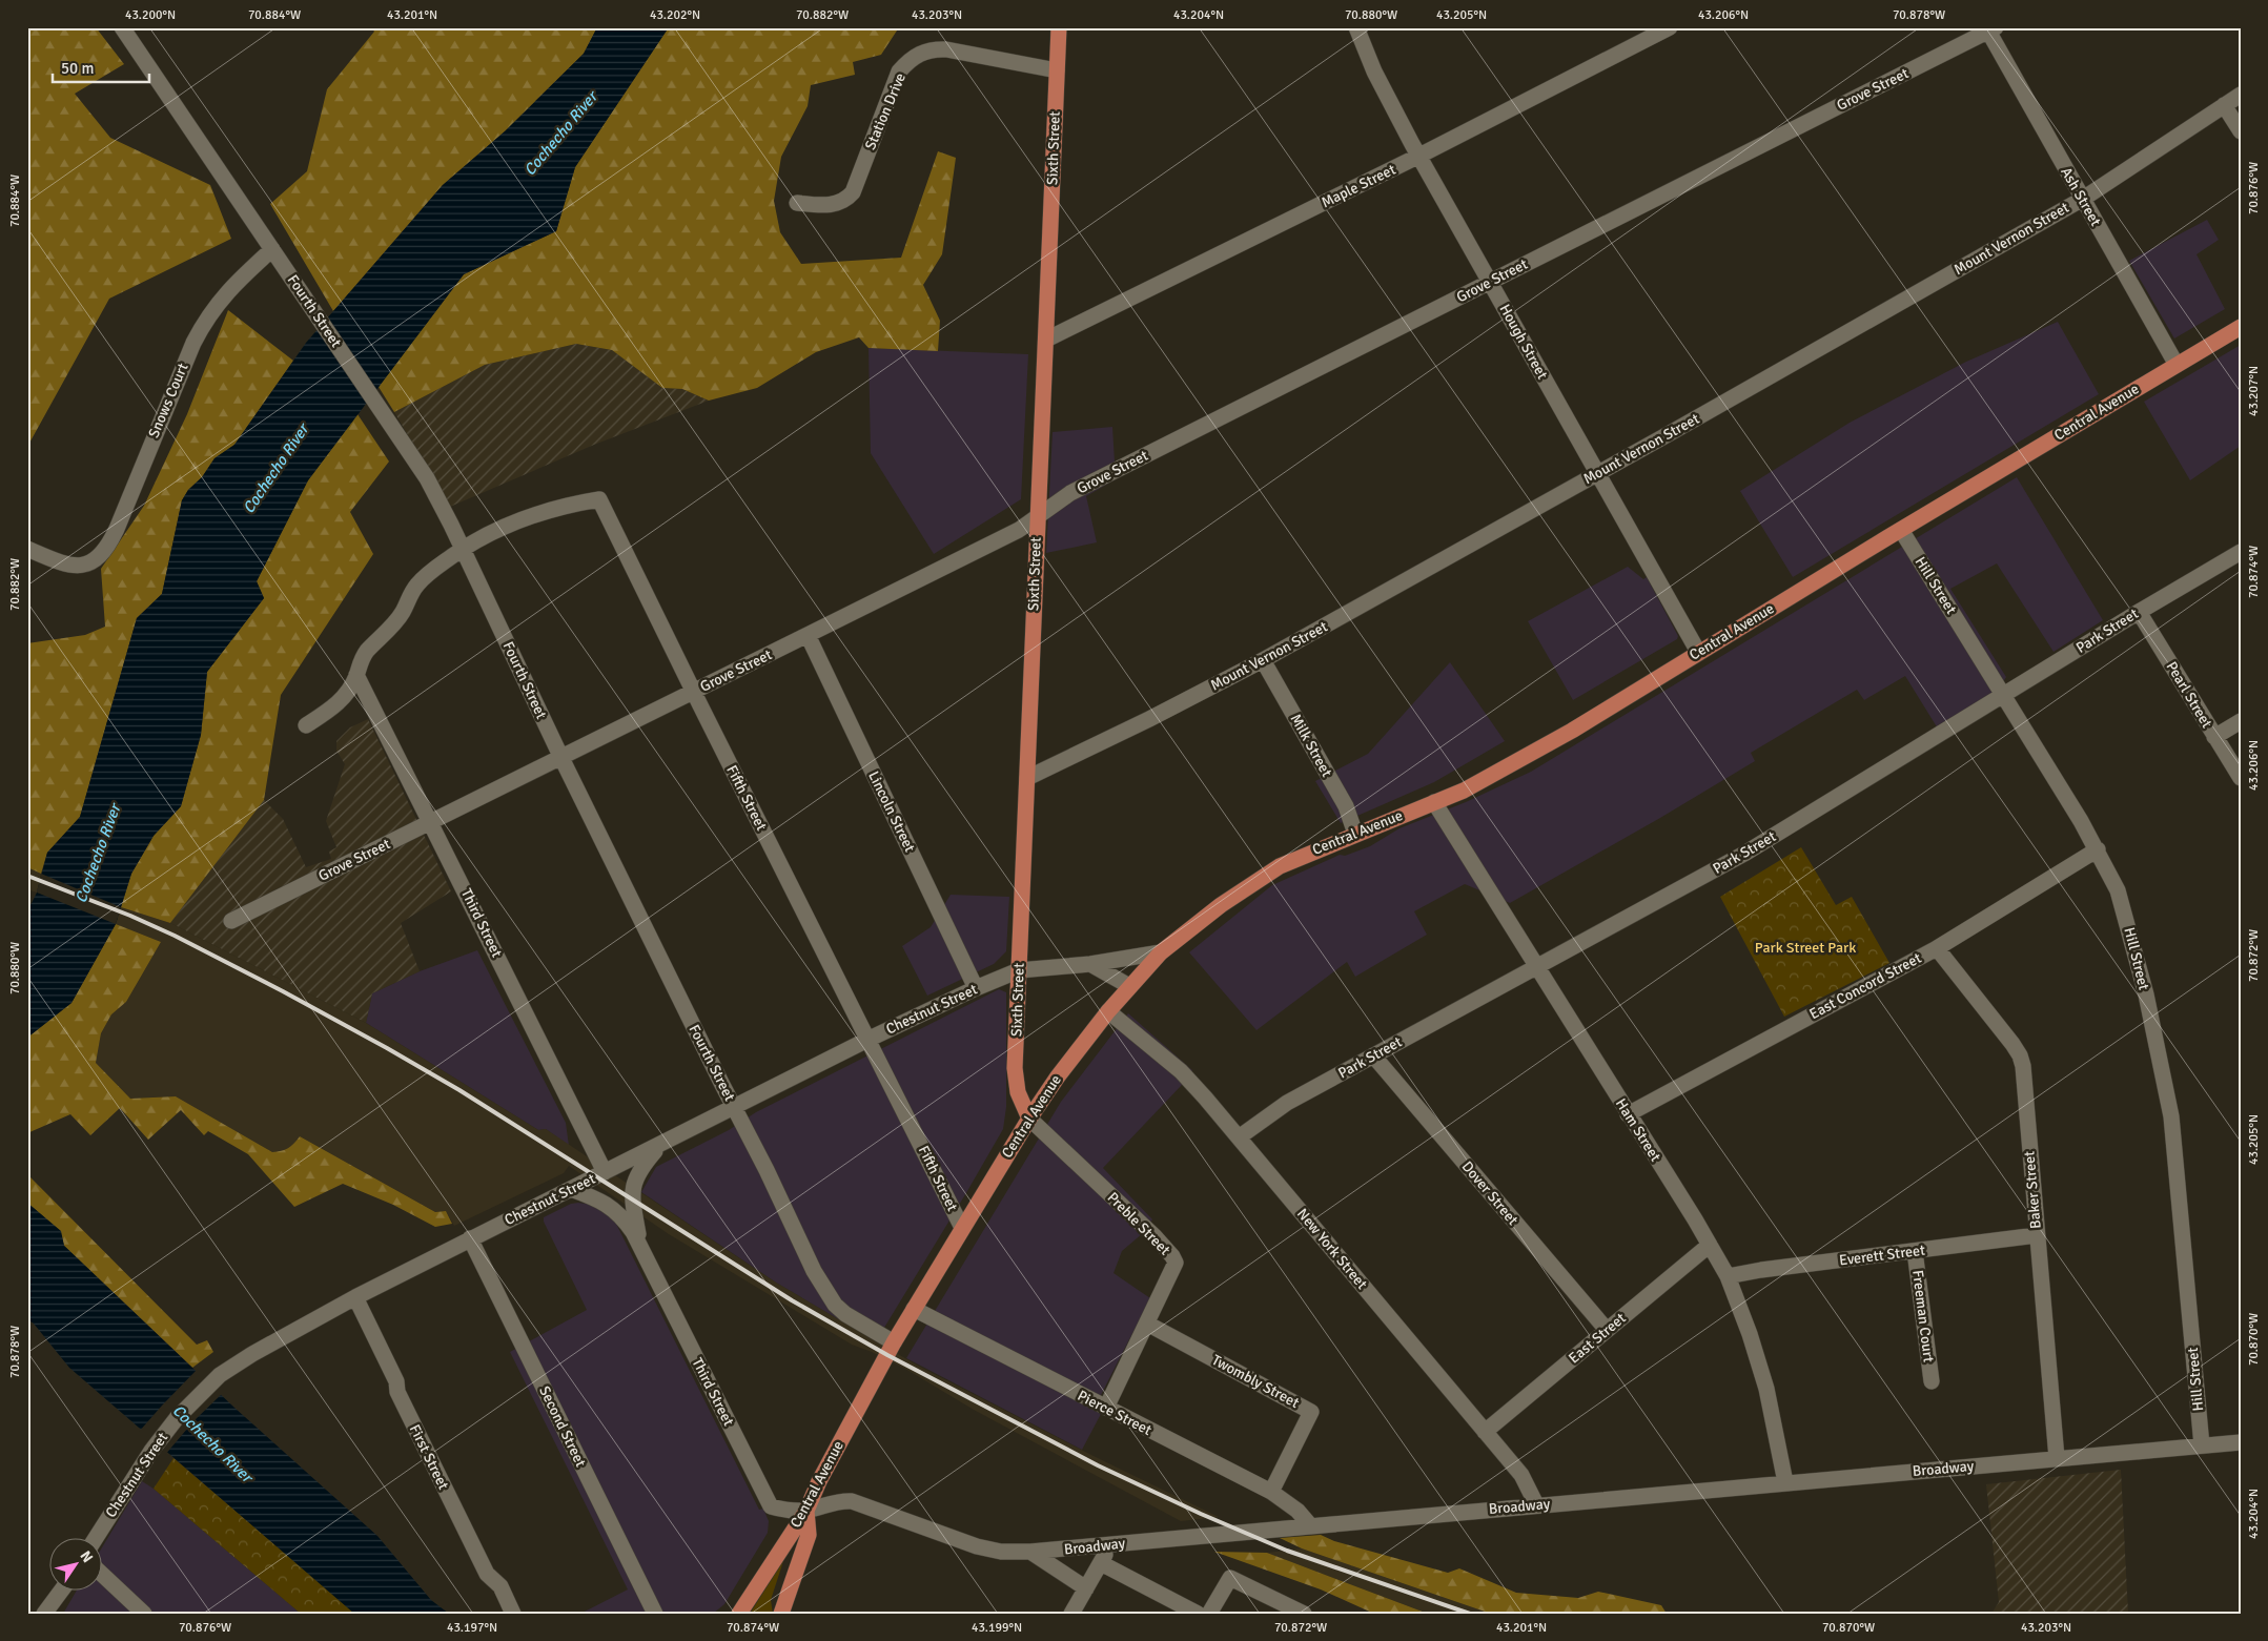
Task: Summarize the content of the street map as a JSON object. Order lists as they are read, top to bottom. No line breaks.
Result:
{"streets":{"main road":["Sixth Street","Central Avenue"],"street":["Grove Street","Station Drive","Maple Street","Ash Street","Mount Vernon Street","Fourth Street","Hough Street","Snows Court","Hill Street","Park Street","Pearl Street","Milk Street","Fifth Street","Lincoln Street","Third Street","East Concord Street","Chestnut Street","Ham Street","Baker Street","Dover Street","Preble Street","New York Street","Everett Street","Freeman Court","East Street","Twombly Street","Pierce Street","Second Street","First Street","Broadway"]},"crossings":[["Grove Street","Sixth Street"],["Grove Street","Ash Street"],["Grove Street","Fourth Street"],["Grove Street","Hough Street"],["Grove Street","Fifth Street"],["Grove Street","Lincoln Street"],["Grove Street","Third Street"],["Station Drive","Sixth Street"],["Sixth Street","Maple Street"],["Sixth Street","Mount Vernon Street"],["Sixth Street","Central Avenue"],["Sixth Street","Chestnut Street"],["Sixth Street","Preble Street"],["Maple Street","Hough Street"],["Ash Street","Mount Vernon Street"],["Ash Street","Central Avenue"],["Mount Vernon Street","Hough Street"],["Mount Vernon Street","Milk Street"],["Fourth Street","Snows Court"],["Fourth Street","Central Avenue"],["Fourth Street","Fifth Street"],["Fourth Street","Chestnut Street"],["Hough Street","Central Avenue"],["Central Avenue","Hill Street"],["Central Avenue","Milk Street"],["Central Avenue","Fifth Street"],["Central Avenue","Third Street"],["Central Avenue","Chestnut Street"],["Central Avenue","Ham Street"],["Central Avenue","Preble Street"],["Central Avenue","New York Street"],["Central Avenue","Pierce Street"],["Central Avenue","Broadway"],["Hill Street","Park Street"],["Hill Street","East Concord Street"],["Hill Street","Broadway"],["Park Street","Pearl Street"],["Park Street","Ham Street"],["Park Street","Dover Street"],["Park Street","New York Street"],["Fifth Street","Chestnut Street"],["Lincoln Street","Chestnut Street"],["Third Street","Chestnut Street"],["Third Street","Broadway"],["East Concord Street","Ham Street"],["East Concord Street","Baker Street"],["Chestnut Street","Second Street"],["Chestnut Street","First Street"],["Ham Street","Everett Street"],["Ham Street","East Street"],["Ham Street","Broadway"],["Baker Street","Everett Street"],["Baker Street","Broadway"],["Dover Street","East Street"],["Preble Street","Twombly Street"],["Preble Street","Pierce Street"],["New York Street","East Street"],["New York Street","Broadway"],["Everett Street","Freeman Court"],["Twombly Street","Pierce Street"],["Pierce Street","Broadway"]],"water":["Cochecho River"],"parks":["Park Street Park"],"scale_bar":"50 m","north":"top right","coordinates":["43.200°N","70.884°W","43.201°N","43.202°N","70.882°W","43.203°N","43.204°N","70.880°W","43.205°N","43.206°N","70.878°W","70.876°W","43.207°N","70.874°W","70.872°W","70.870°W","43.197°N","43.199°N"]}
